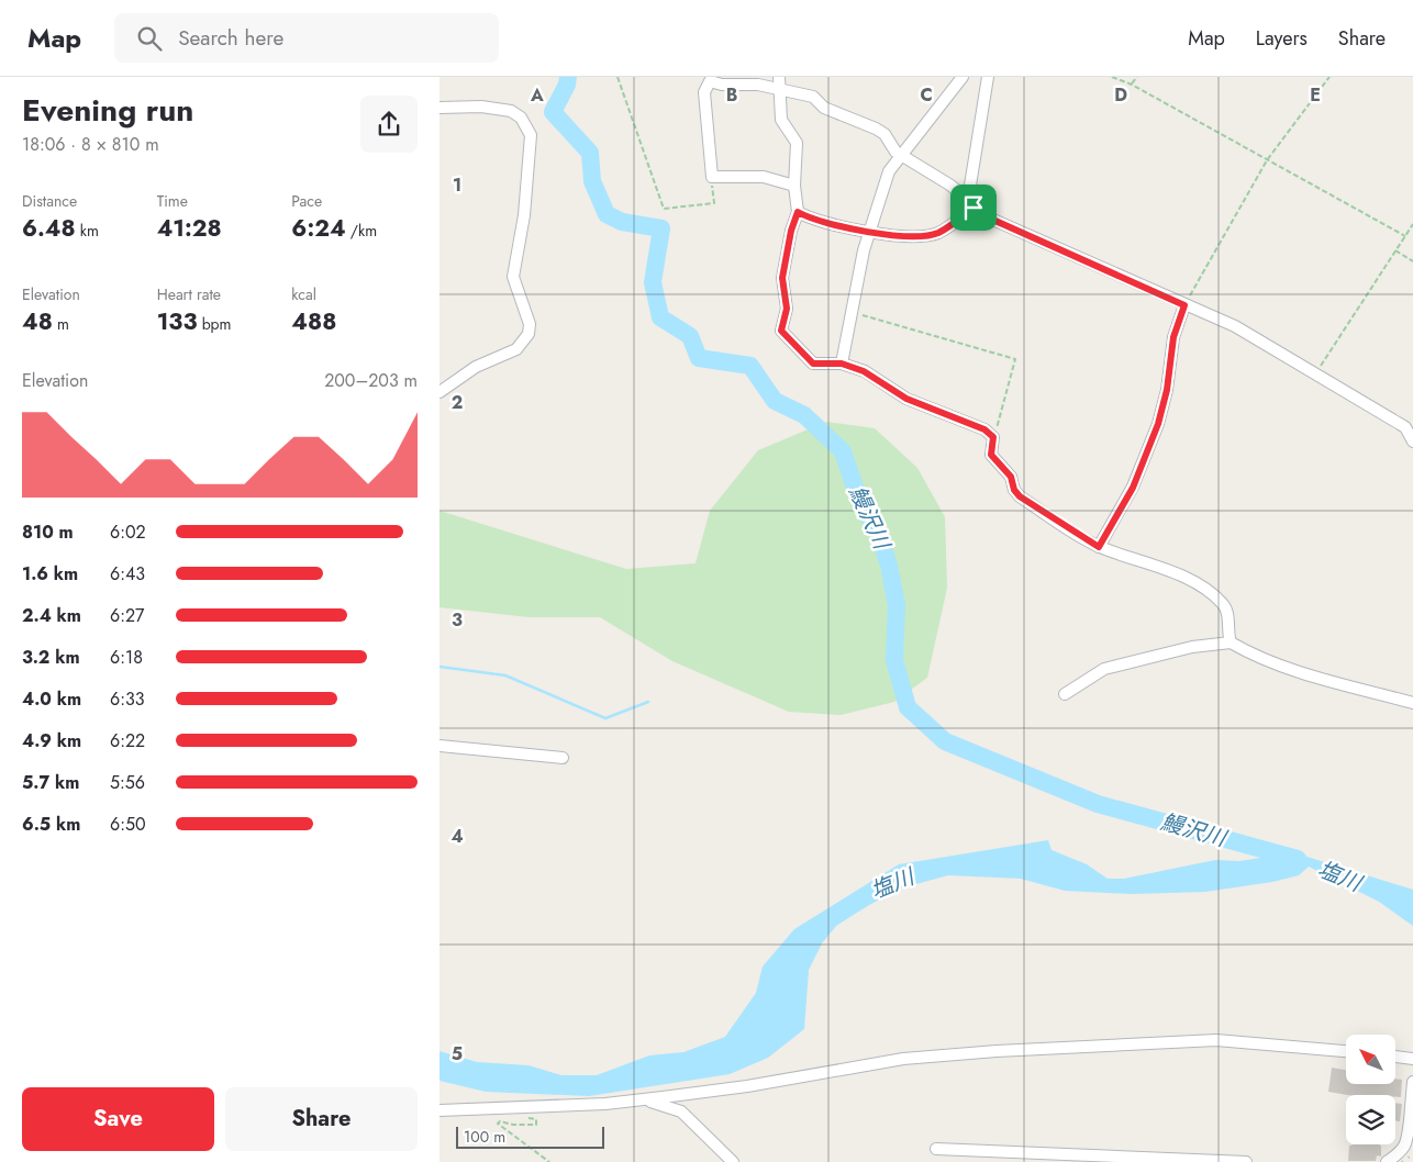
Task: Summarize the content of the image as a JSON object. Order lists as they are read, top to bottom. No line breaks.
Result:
{"water":["鰻沢川","塩川"],"scale_bar":"100 m","north":"top left","page":{"header":"Map","search":"Search here","nav":["Map","Layers","Share"],"heading":["Evening run","18:06 · 8 × 810 m"],"stats":[["Distance","6.48 km"],["Time","41:28"],["Pace","6:24 /km"],["Elevation","48 m"],["Heart rate","133 bpm"],["kcal","488"]],"chart":["Elevation","200–203 m"],"list":[{"name":"810 m","note":"6:02"},{"name":"1.6 km","note":"6:43"},{"name":"2.4 km","note":"6:27"},{"name":"3.2 km","note":"6:18"},{"name":"4.0 km","note":"6:33"},{"name":"4.9 km","note":"6:22"},{"name":"5.7 km","note":"5:56"},{"name":"6.5 km","note":"6:50"}],"buttons":["Save","Share"],"scale":"100 m"},"grid":{"columns":["A","B","C","D","E"],"rows":["1","2","3","4","5"]}}
